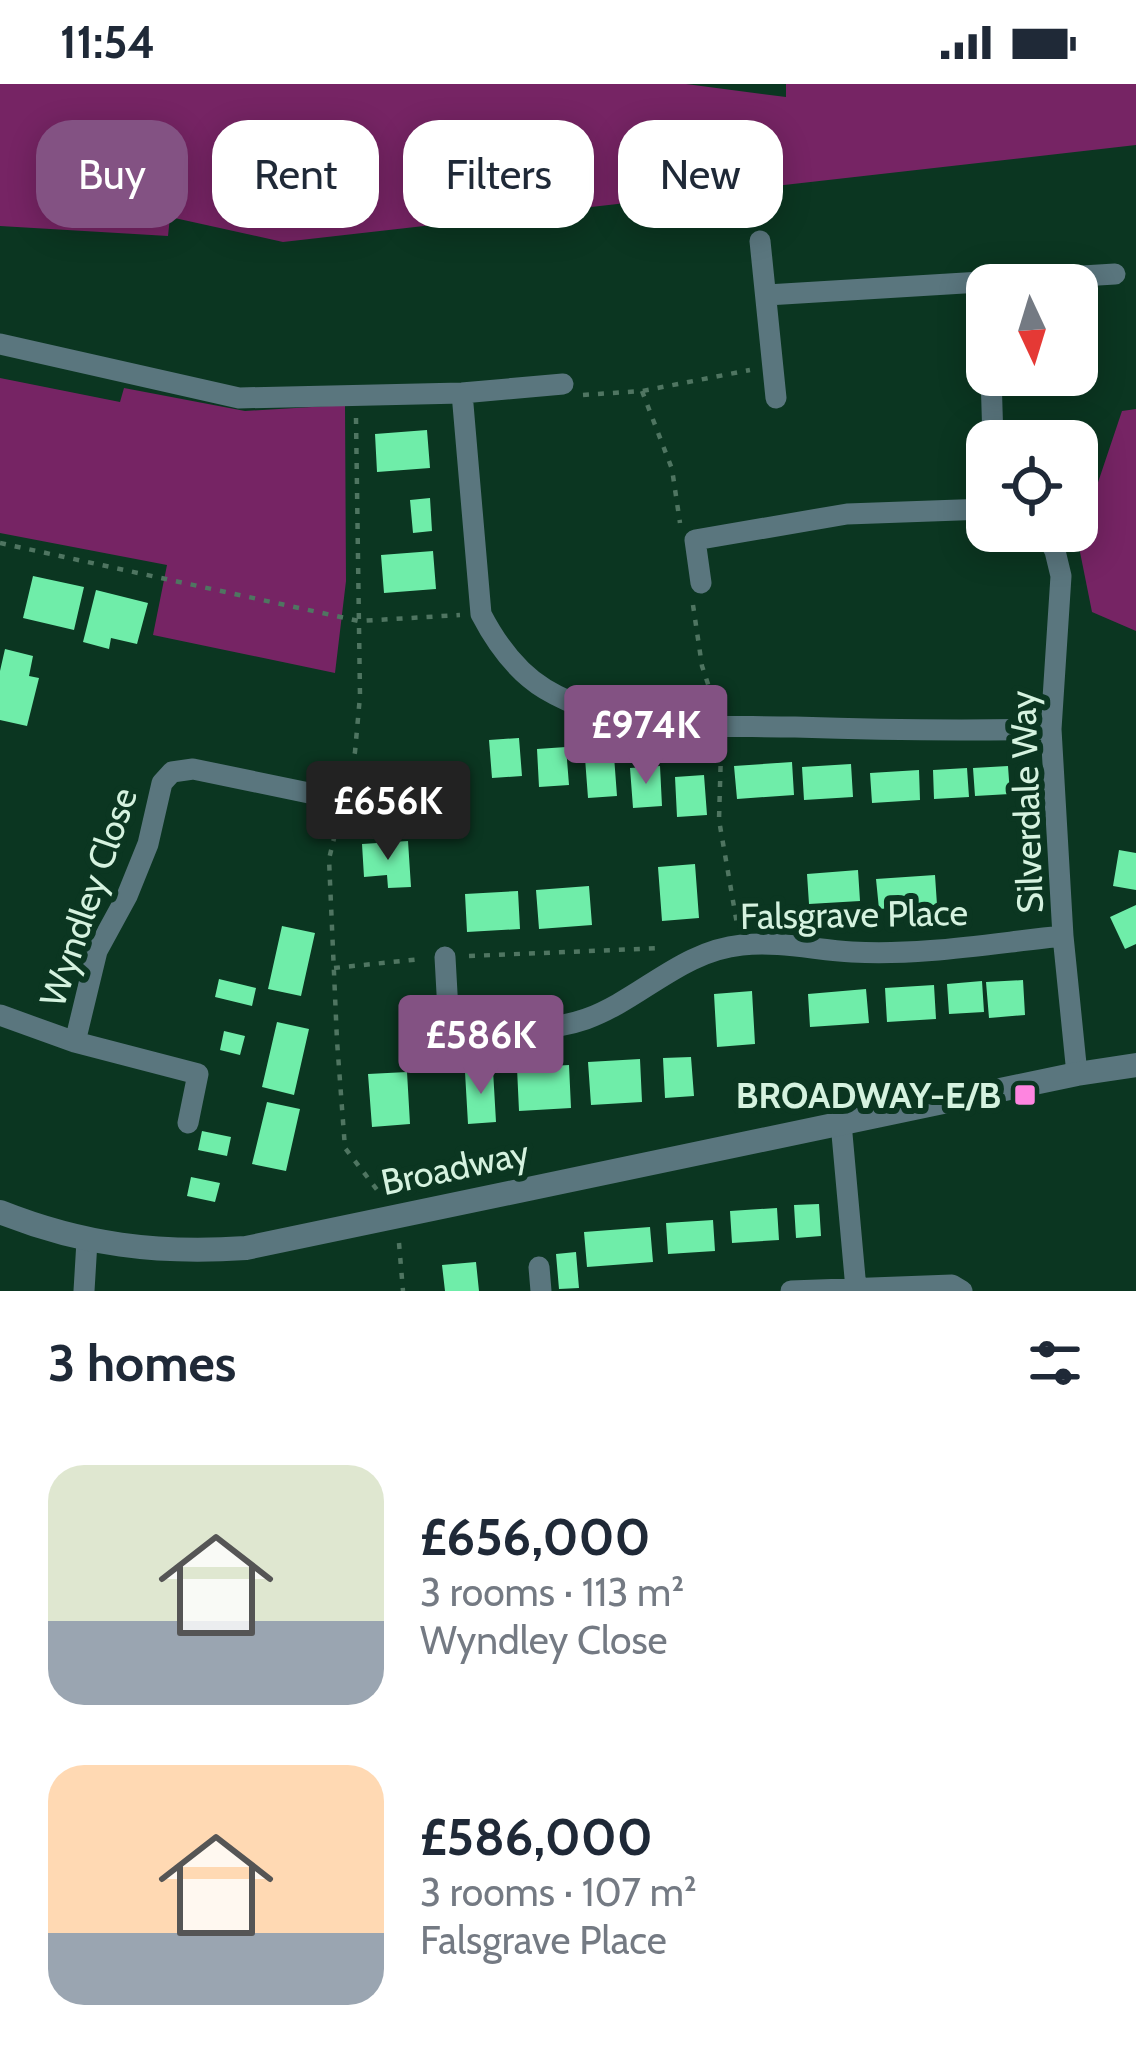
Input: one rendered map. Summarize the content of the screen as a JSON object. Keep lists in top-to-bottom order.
{
  "streets": {
    "street": [
      "Silverdale Way",
      "Wyndley Close",
      "Falsgrave Place",
      "Broadway"
    ]
  },
  "crossings": [
    ["Silverdale Way", "Falsgrave Place"],
    ["Silverdale Way", "Broadway"]
  ],
  "places": {
    "transit": ["BROADWAY-E/B"]
  },
  "north": "bottom",
  "page": {
    "status": "11:54",
    "chip": [
      "Buy",
      "Rent",
      "Filters",
      "New"
    ],
    "price": ["£974K", "£656K", "£586K"],
    "heading": "3 homes",
    "list": [
      {
        "name": "£656,000",
        "note": "3 rooms · 113 m² · Wyndley Close"
      },
      {
        "name": "£586,000",
        "note": "3 rooms · 107 m² · Falsgrave Place"
      }
    ]
  }
}
